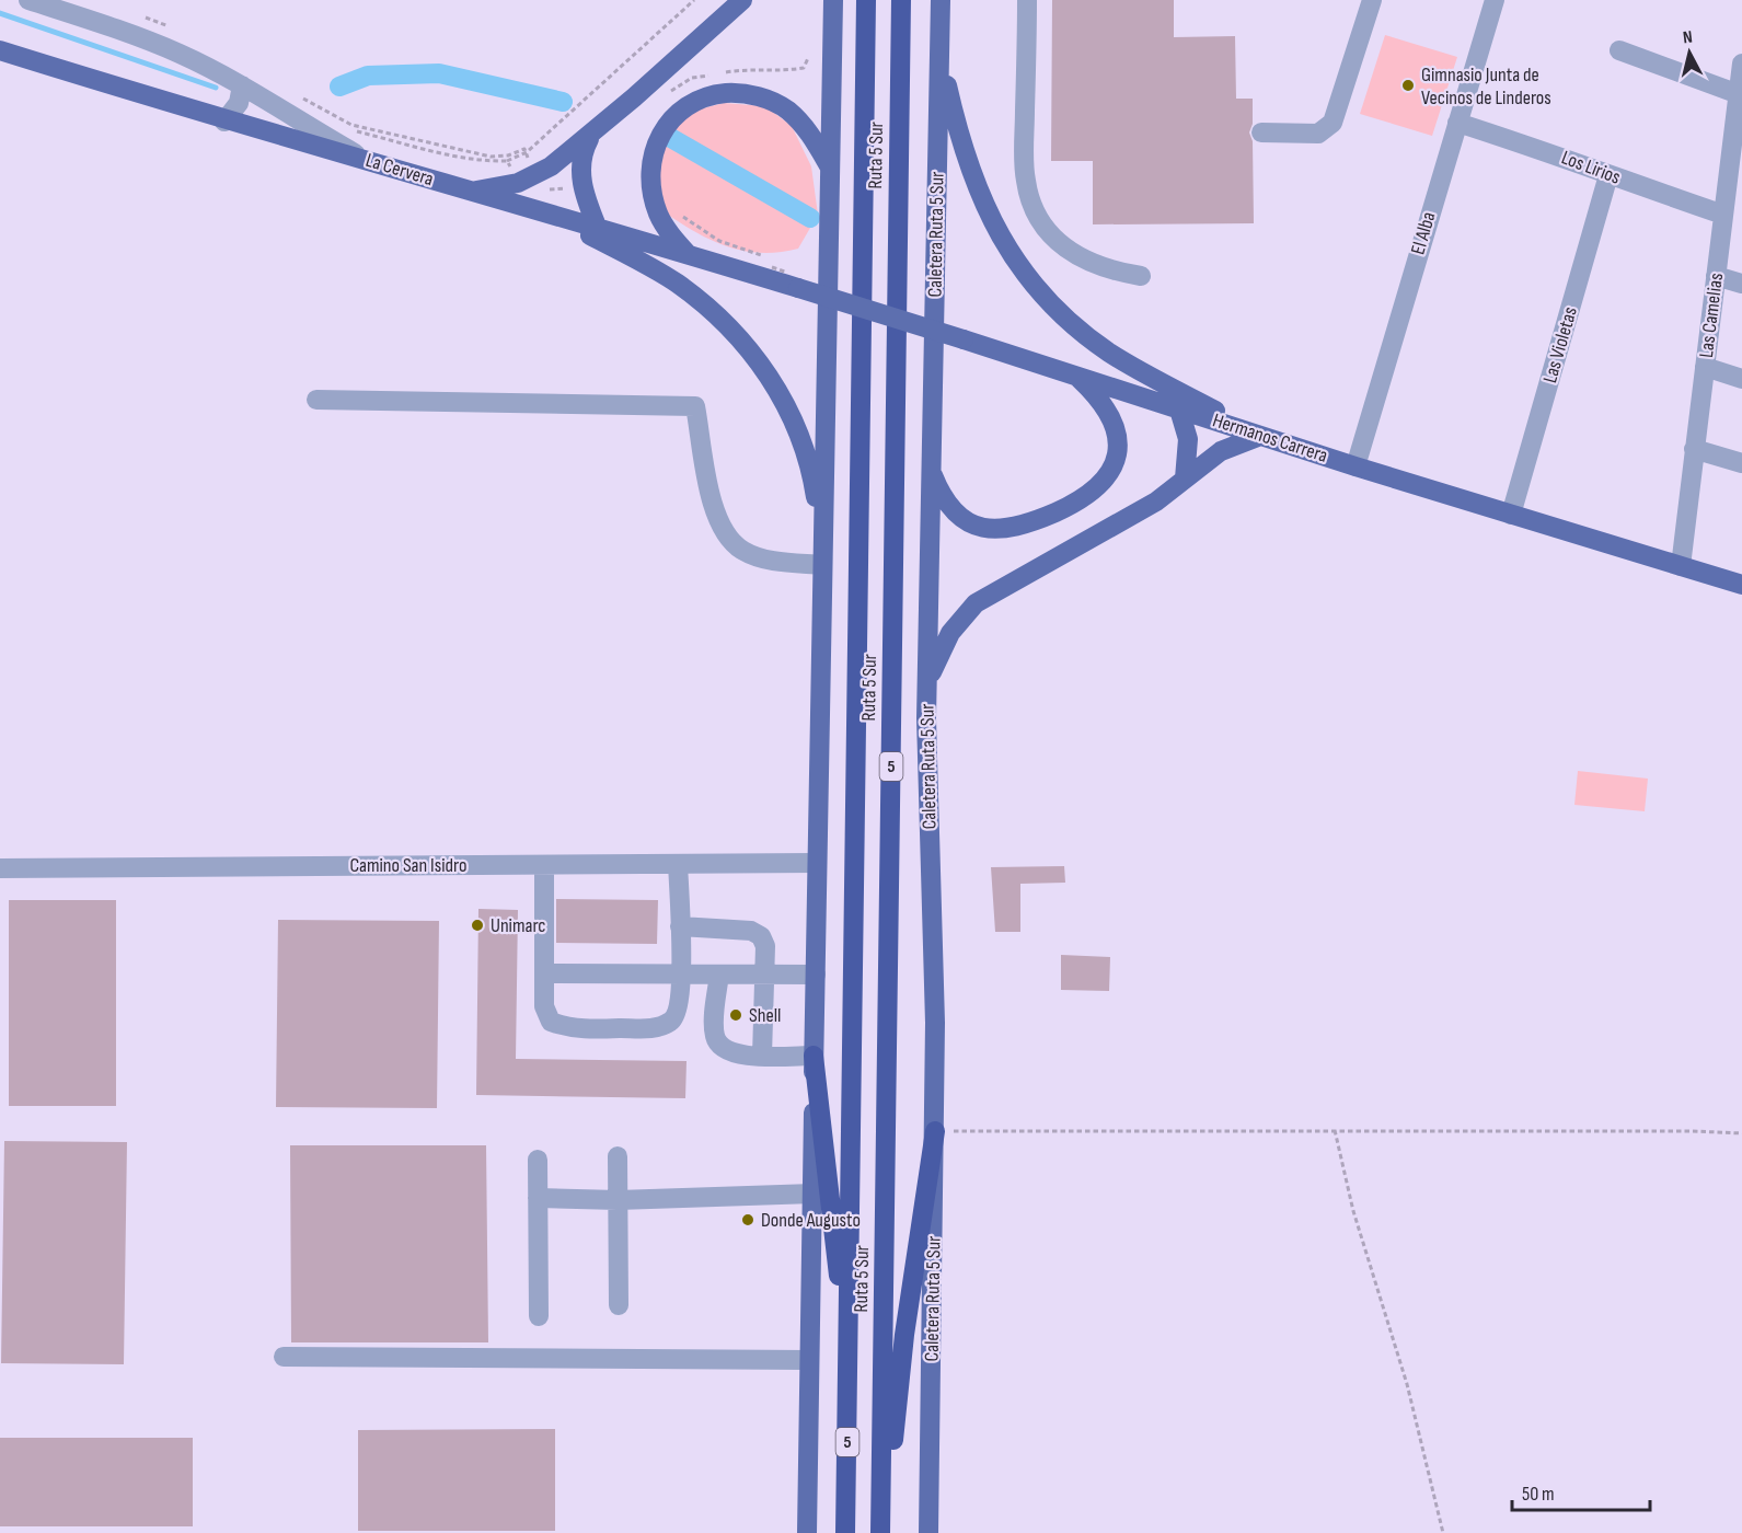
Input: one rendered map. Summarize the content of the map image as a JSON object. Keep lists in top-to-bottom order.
{
  "streets": {
    "highway": ["Ruta 5 Sur", "5"],
    "main road": ["La Cervera", "Caletera Ruta 5 Sur", "Hermanos Carrera"],
    "street": [
      "Los Lirios",
      "El Alba",
      "Las Camelias",
      "Las Violetas",
      "Camino San Isidro"
    ]
  },
  "crossings": [
    ["Los Lirios", "El Alba"],
    ["Los Lirios", "Las Camelias"],
    ["Los Lirios", "Las Violetas"],
    ["La Cervera", "Hermanos Carrera"],
    ["El Alba", "Hermanos Carrera"],
    ["Las Camelias", "Hermanos Carrera"],
    ["Las Violetas", "Hermanos Carrera"]
  ],
  "places": [
    "Gimnasio Junta de Vecinos de Linderos",
    "Unimarc",
    "Shell",
    "Donde Augusto"
  ],
  "scale_bar": "50 m",
  "north": "top"
}
